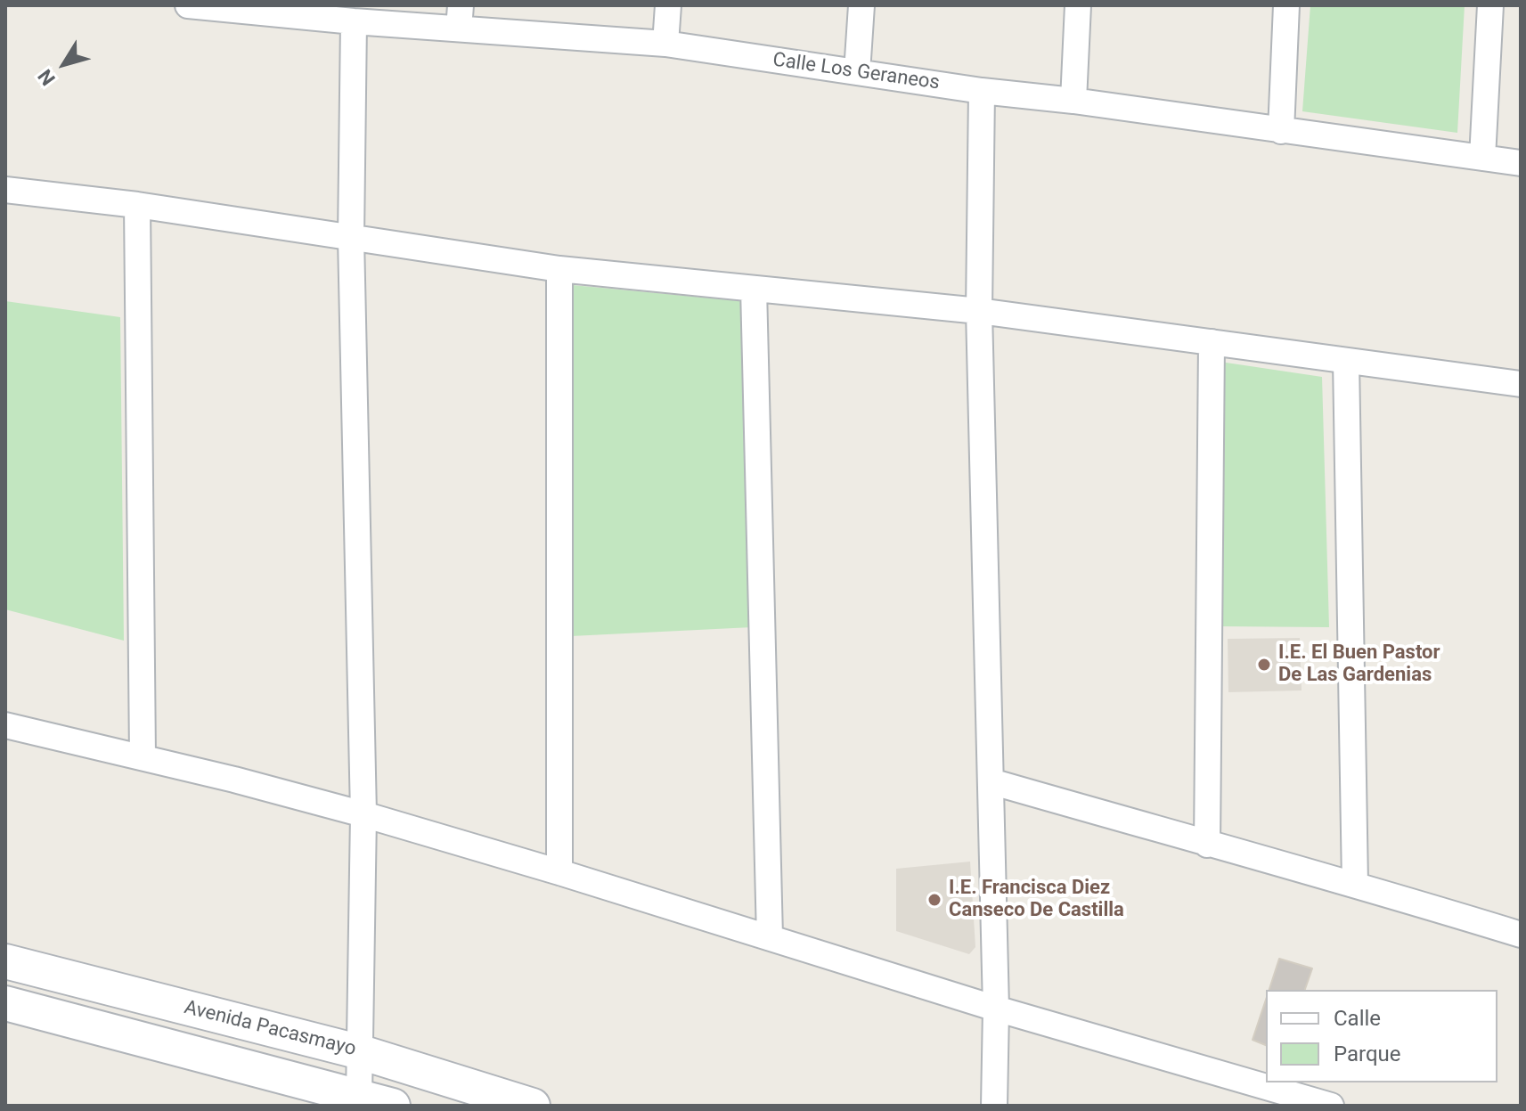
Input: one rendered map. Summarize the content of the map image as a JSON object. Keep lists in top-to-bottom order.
{
  "streets": {
    "main road": ["Avenida Pacasmayo"],
    "street": ["Calle Los Geraneos"]
  },
  "places": ["I.E. El Buen Pastor De Las Gardenias", "I.E. Francisca Diez Canseco De Castilla"],
  "legend": ["Calle", "Parque"],
  "north": "bottom left"
}
